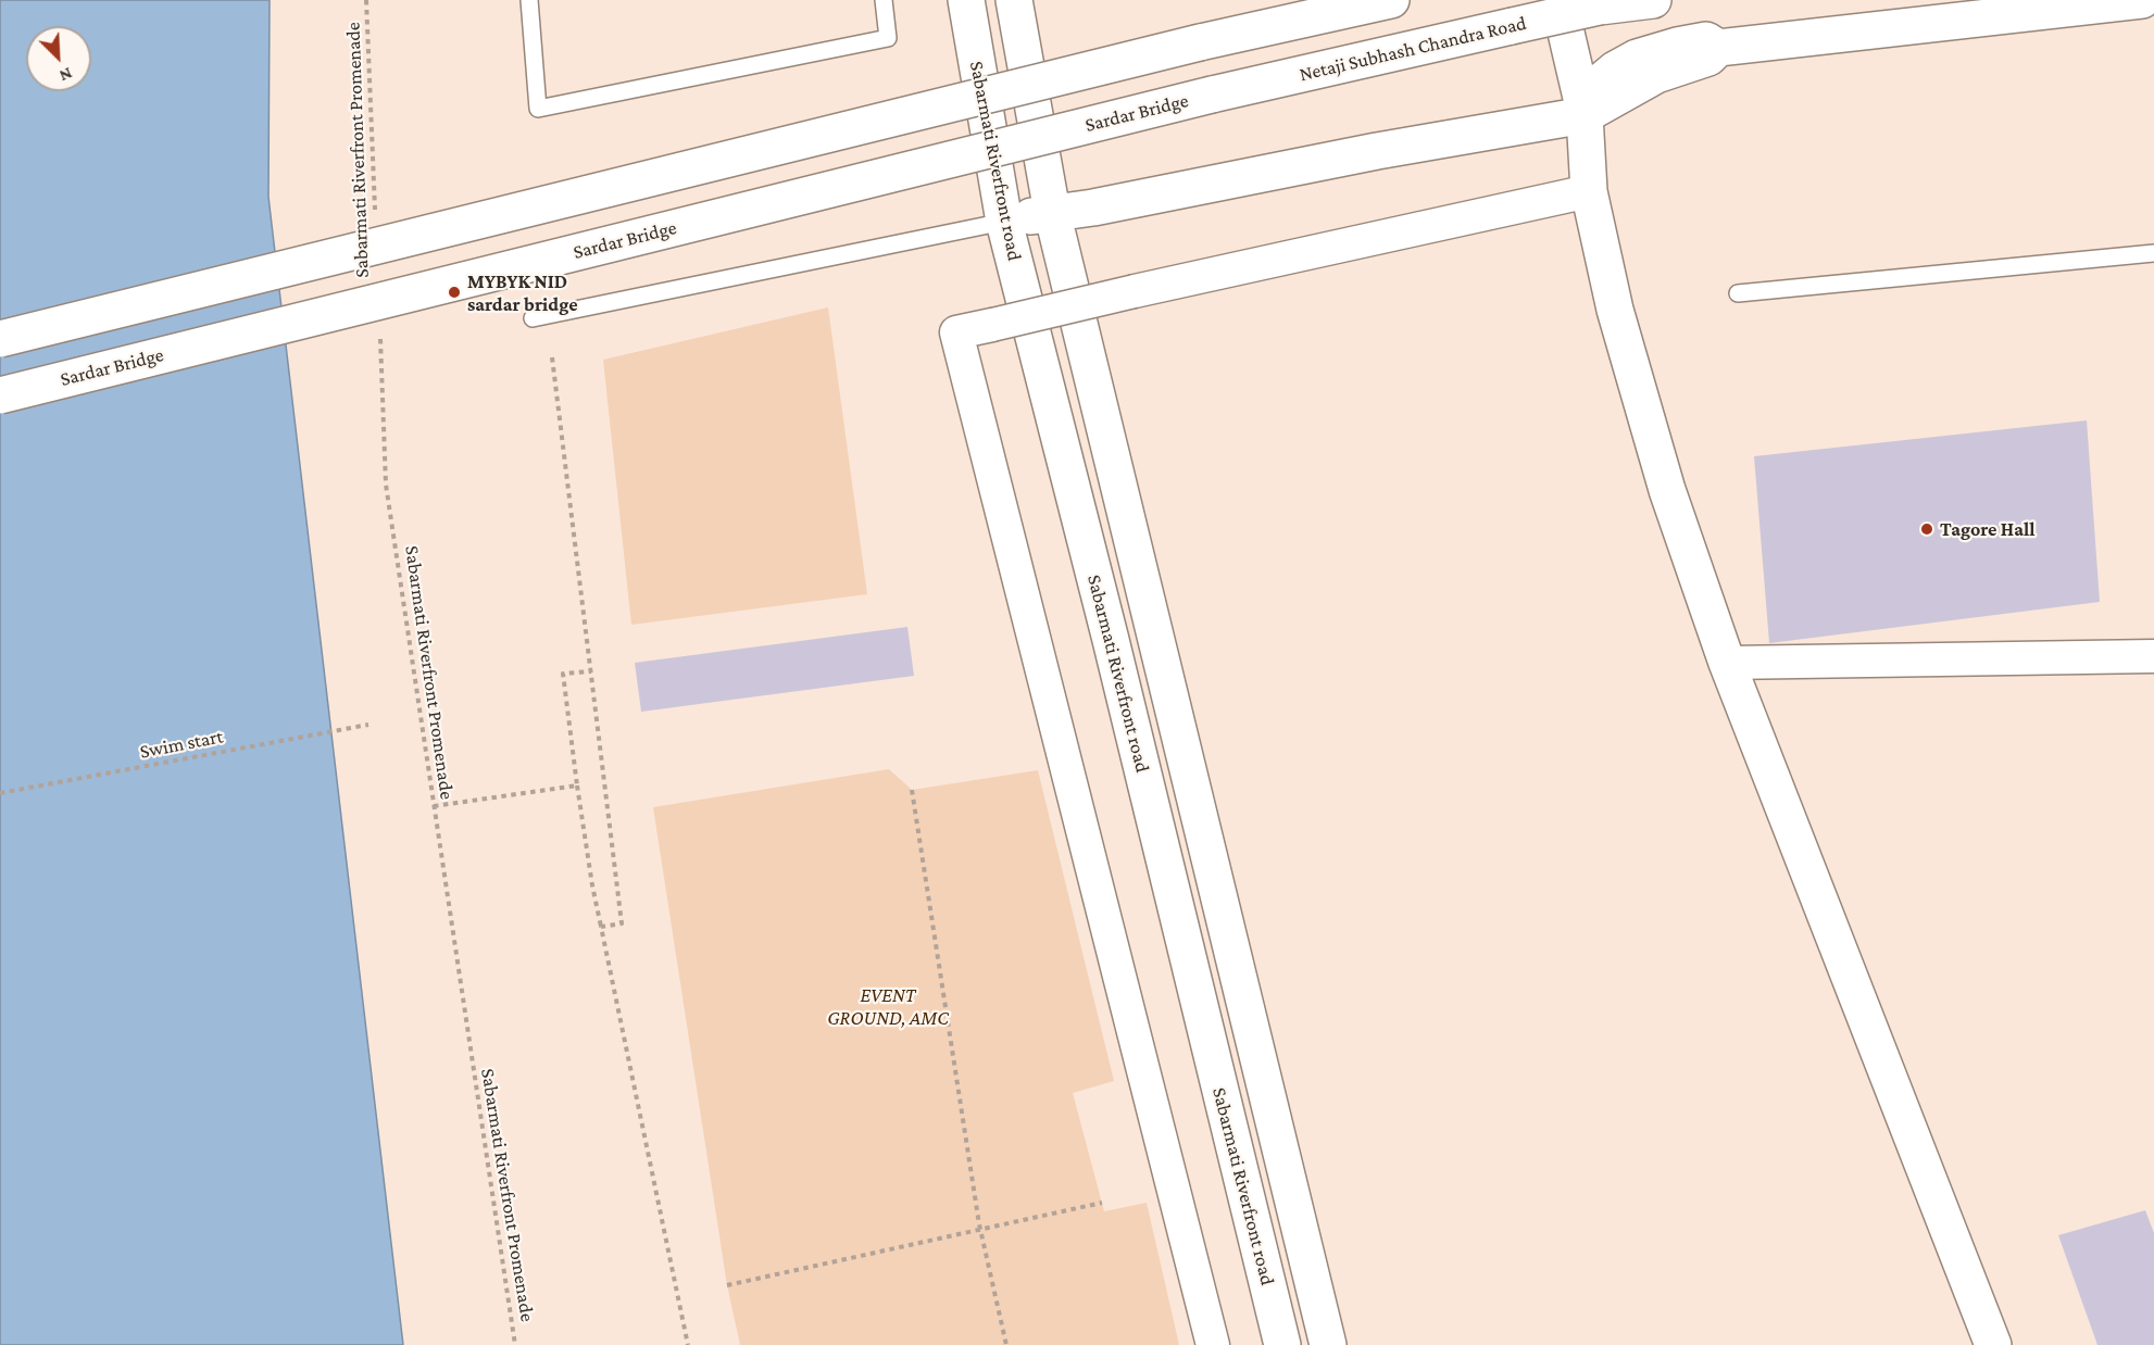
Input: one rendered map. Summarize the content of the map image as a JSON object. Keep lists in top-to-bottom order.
{
  "streets": {
    "street": ["Netaji Subhash Chandra Road", "Sardar Bridge", "Sabarmati Riverfront road"],
    "path": ["Sabarmati Riverfront Promenade", "Swim start"]
  },
  "crossings": [
    ["Netaji Subhash Chandra Road", "Sardar Bridge"]
  ],
  "parks": ["EVENT GROUND, AMC"],
  "places": ["MYBYK NID sardar bridge", "Tagore Hall"],
  "north": "bottom right"
}
